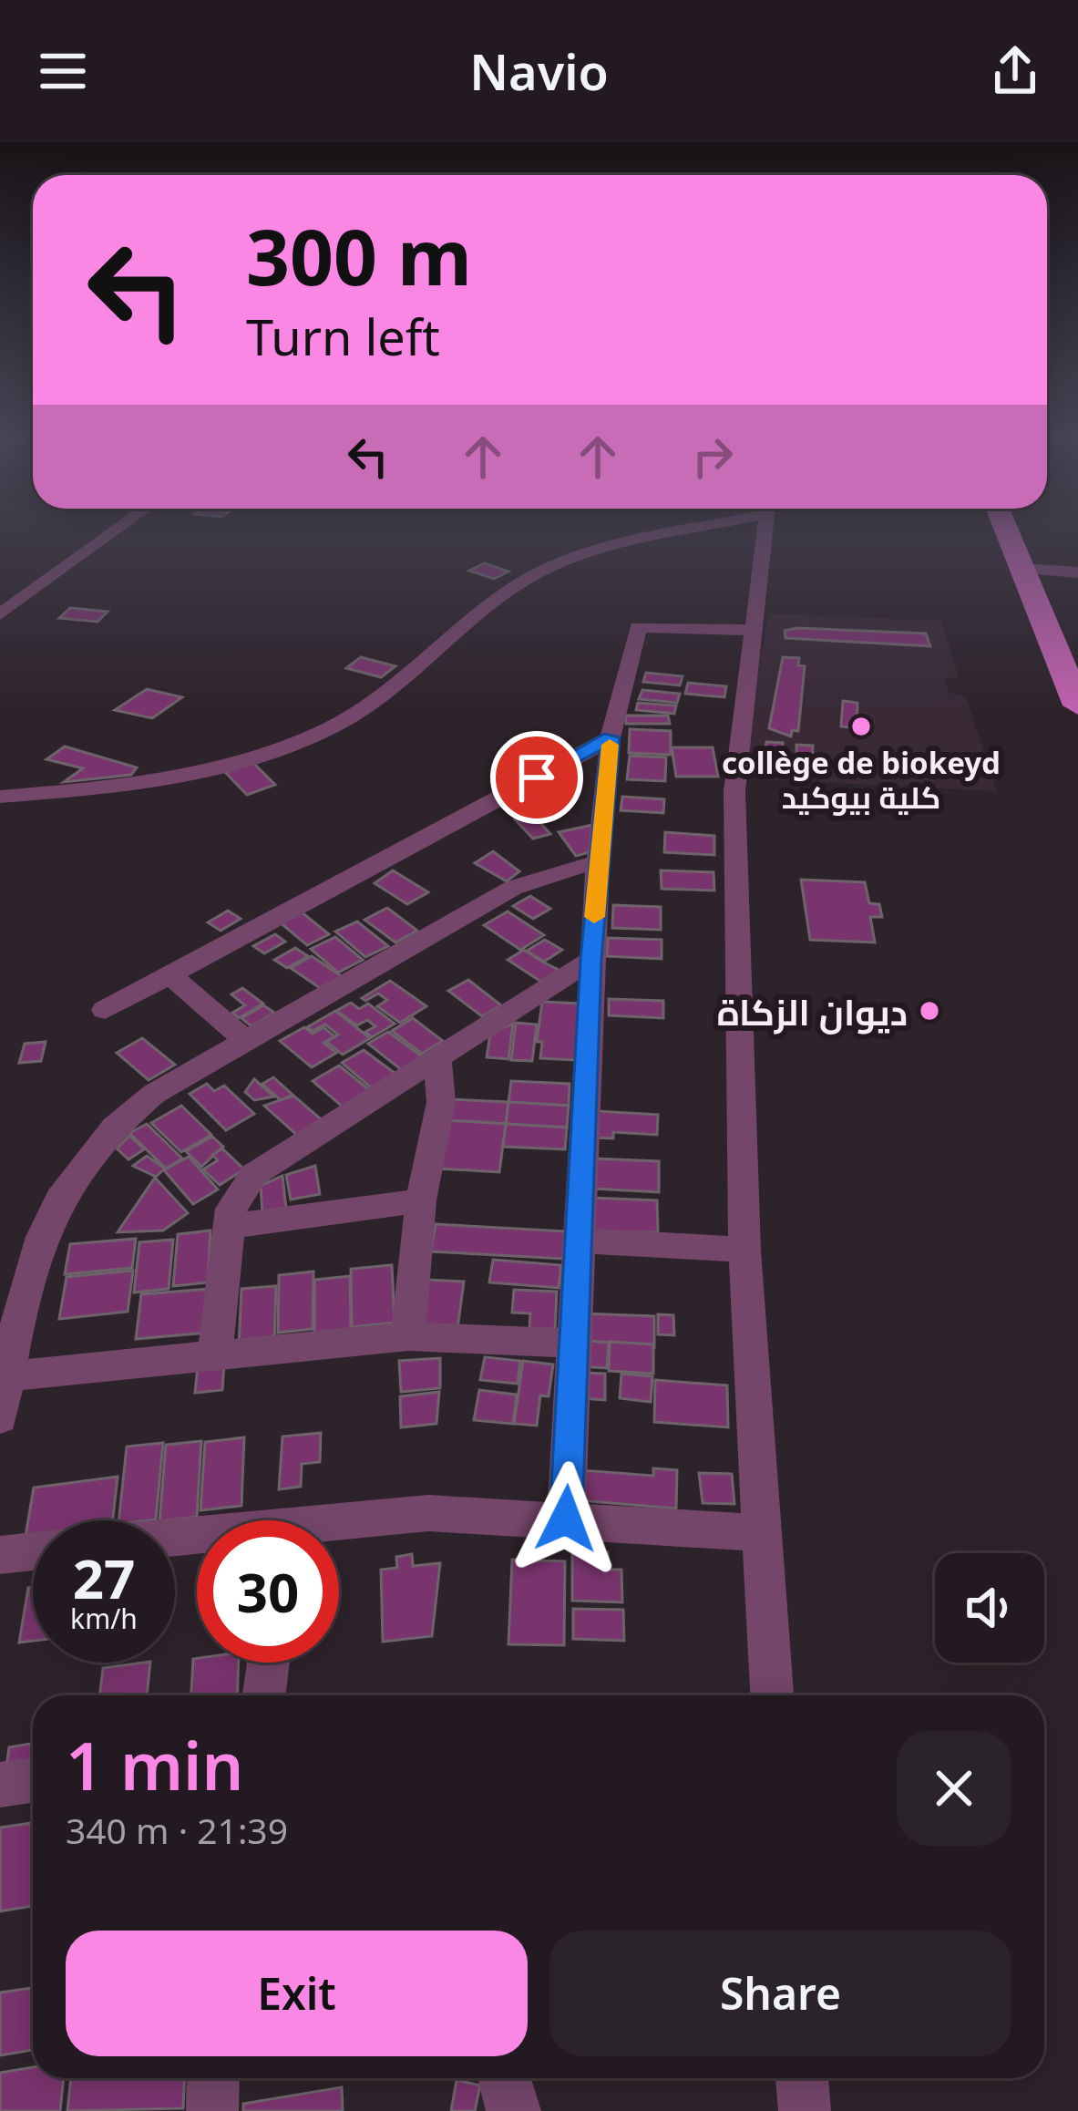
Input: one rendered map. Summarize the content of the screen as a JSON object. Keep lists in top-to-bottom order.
{
  "places": ["collège de biokeyd كلية بيوكيد", "ديوان الزكاة"],
  "page": {
    "header": "Navio",
    "turn": ["300 m", "Turn left"],
    "speed": "27 km/h",
    "limit": "30",
    "heading": ["1 min", "340 m · 21:39"],
    "buttons": ["Exit", "Share"]
  }
}
